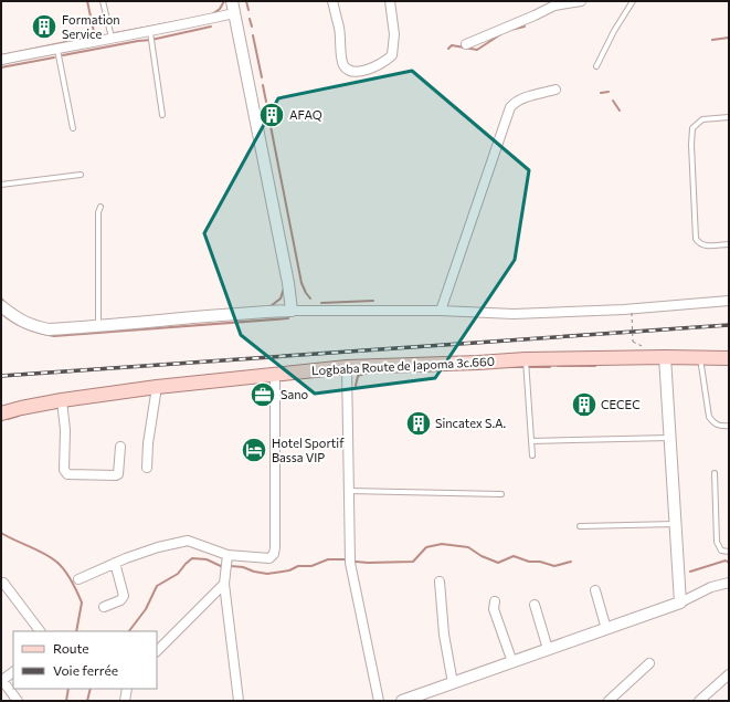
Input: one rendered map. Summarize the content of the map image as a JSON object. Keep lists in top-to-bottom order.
{
  "streets": {
    "main road": ["Logbaba Route de Japoma 3c.660"]
  },
  "places": {
    "building": [
      "Formation Service",
      "AFAQ",
      "CECEC",
      "Sincatex S.A."
    ],
    "office": ["Sano"],
    "hotel": ["Hotel Sportif Bassa VIP"]
  },
  "legend": ["Route", "Voie ferrée"]
}
